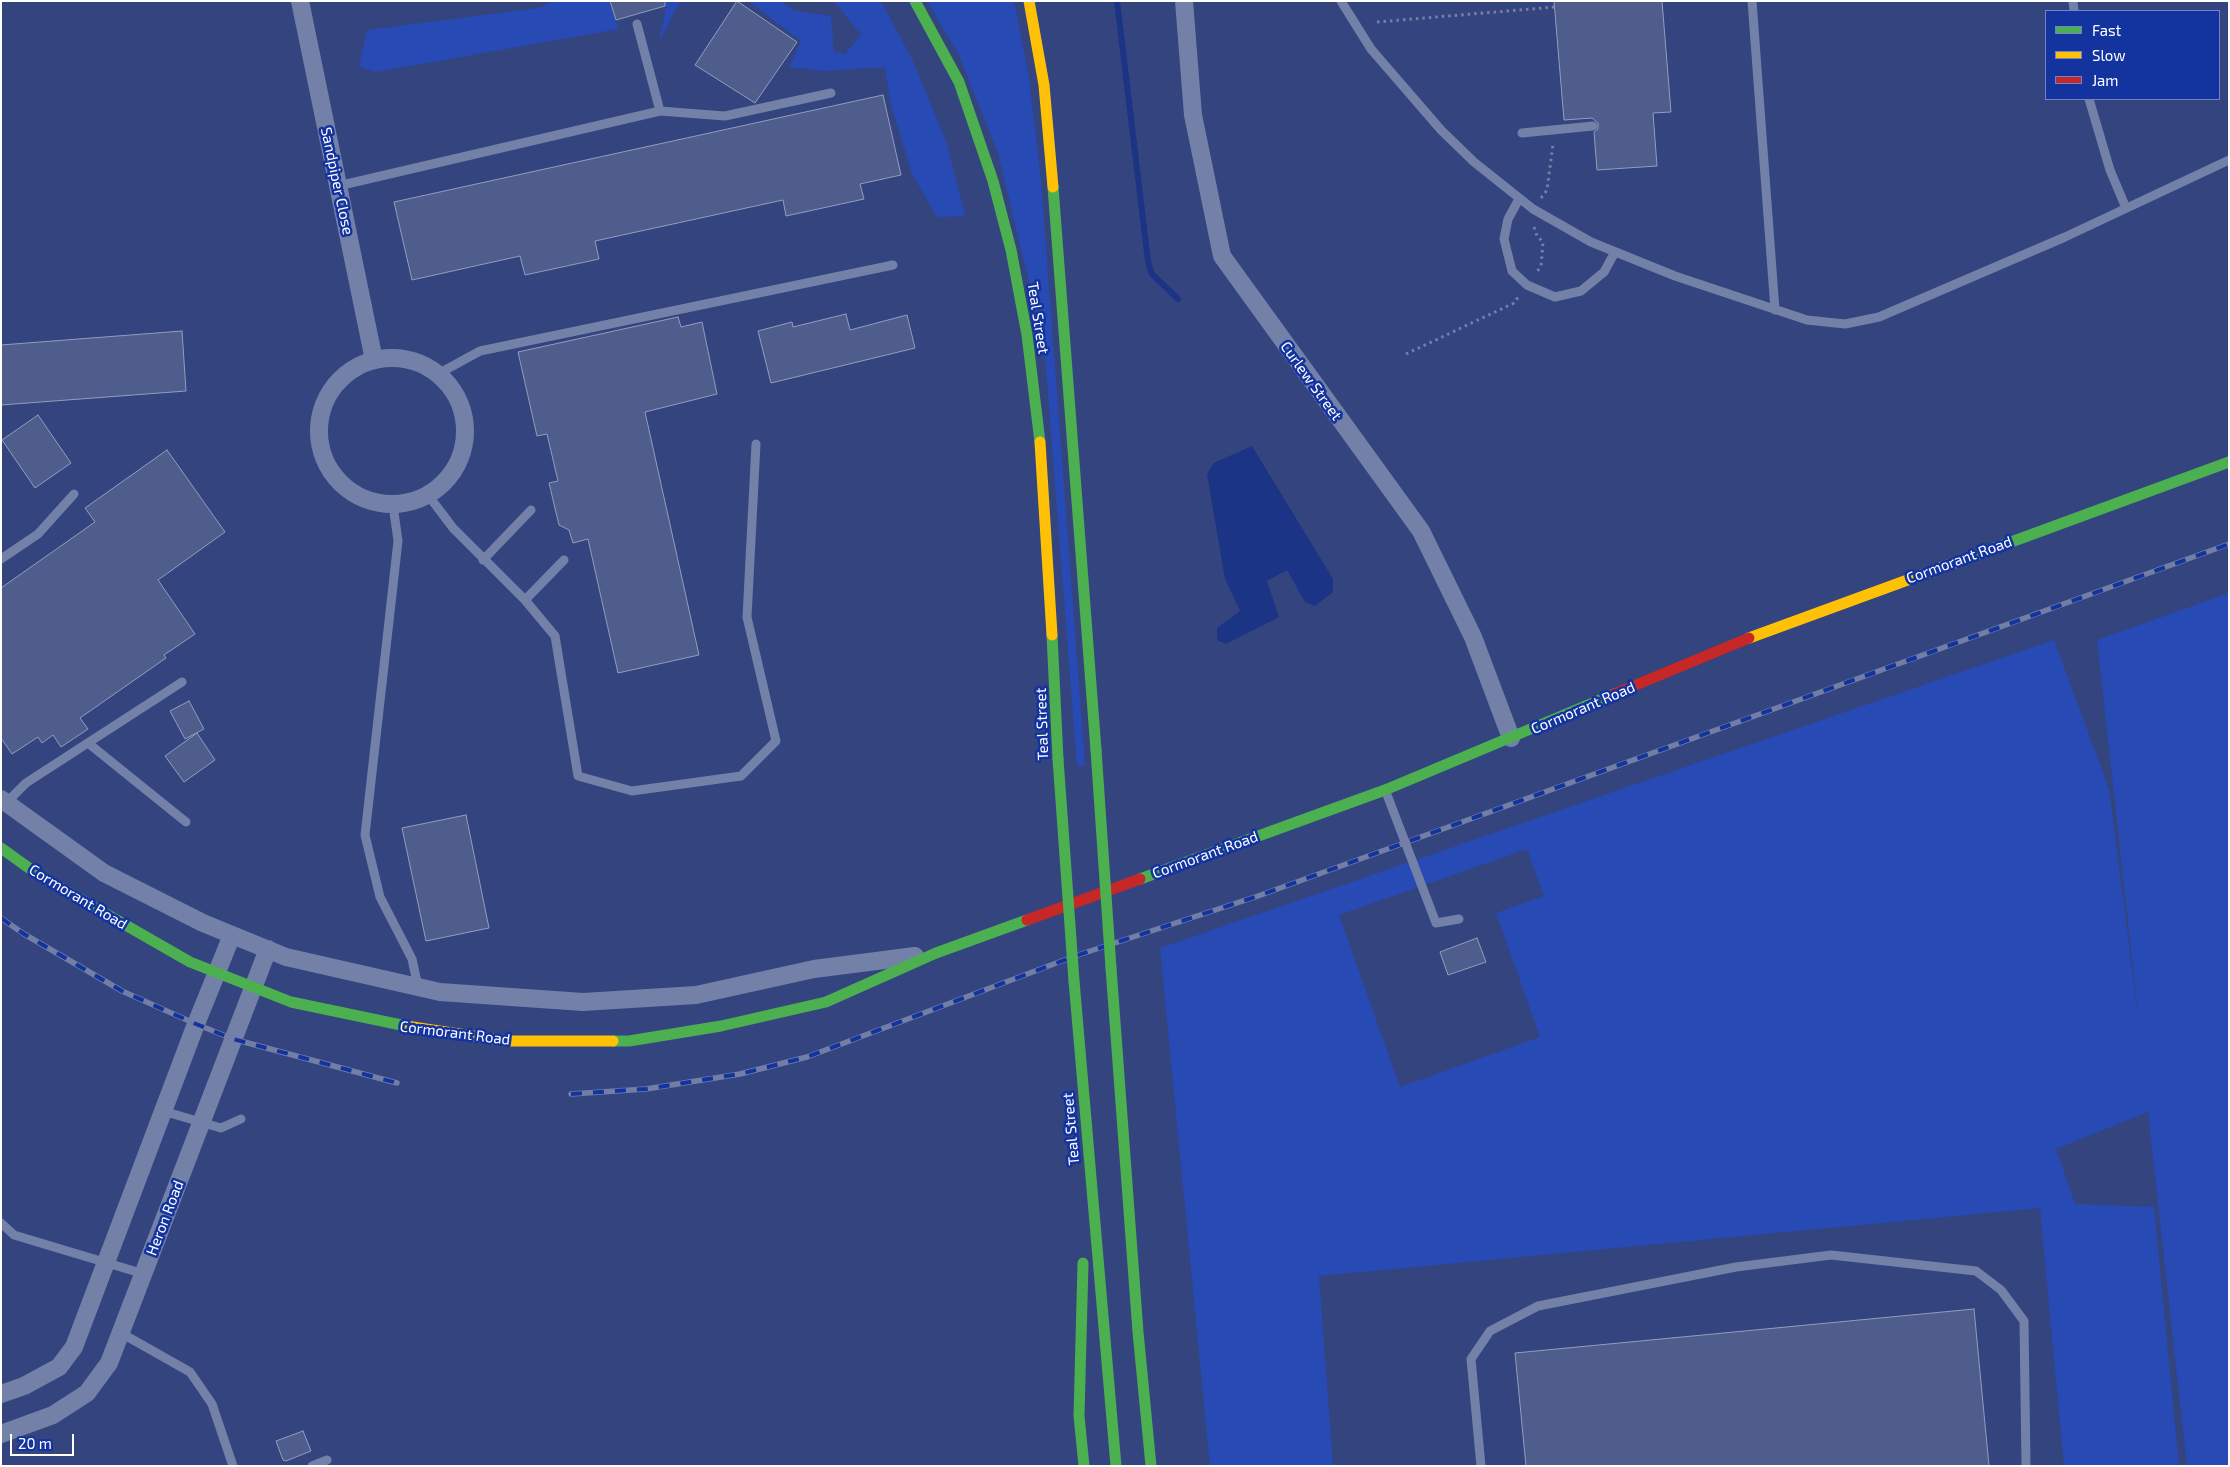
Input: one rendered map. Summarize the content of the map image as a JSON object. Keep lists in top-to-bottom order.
{
  "streets": {
    "main road": ["Teal Street", "Cormorant Road"],
    "street": ["Sandpiper Close", "Curlew Street", "Heron Road"]
  },
  "crossings": [
    ["Curlew Street", "Cormorant Road"],
    ["Cormorant Road", "Heron Road"]
  ],
  "legend": ["Fast", "Slow", "Jam"],
  "scale_bar": "20 m"
}
